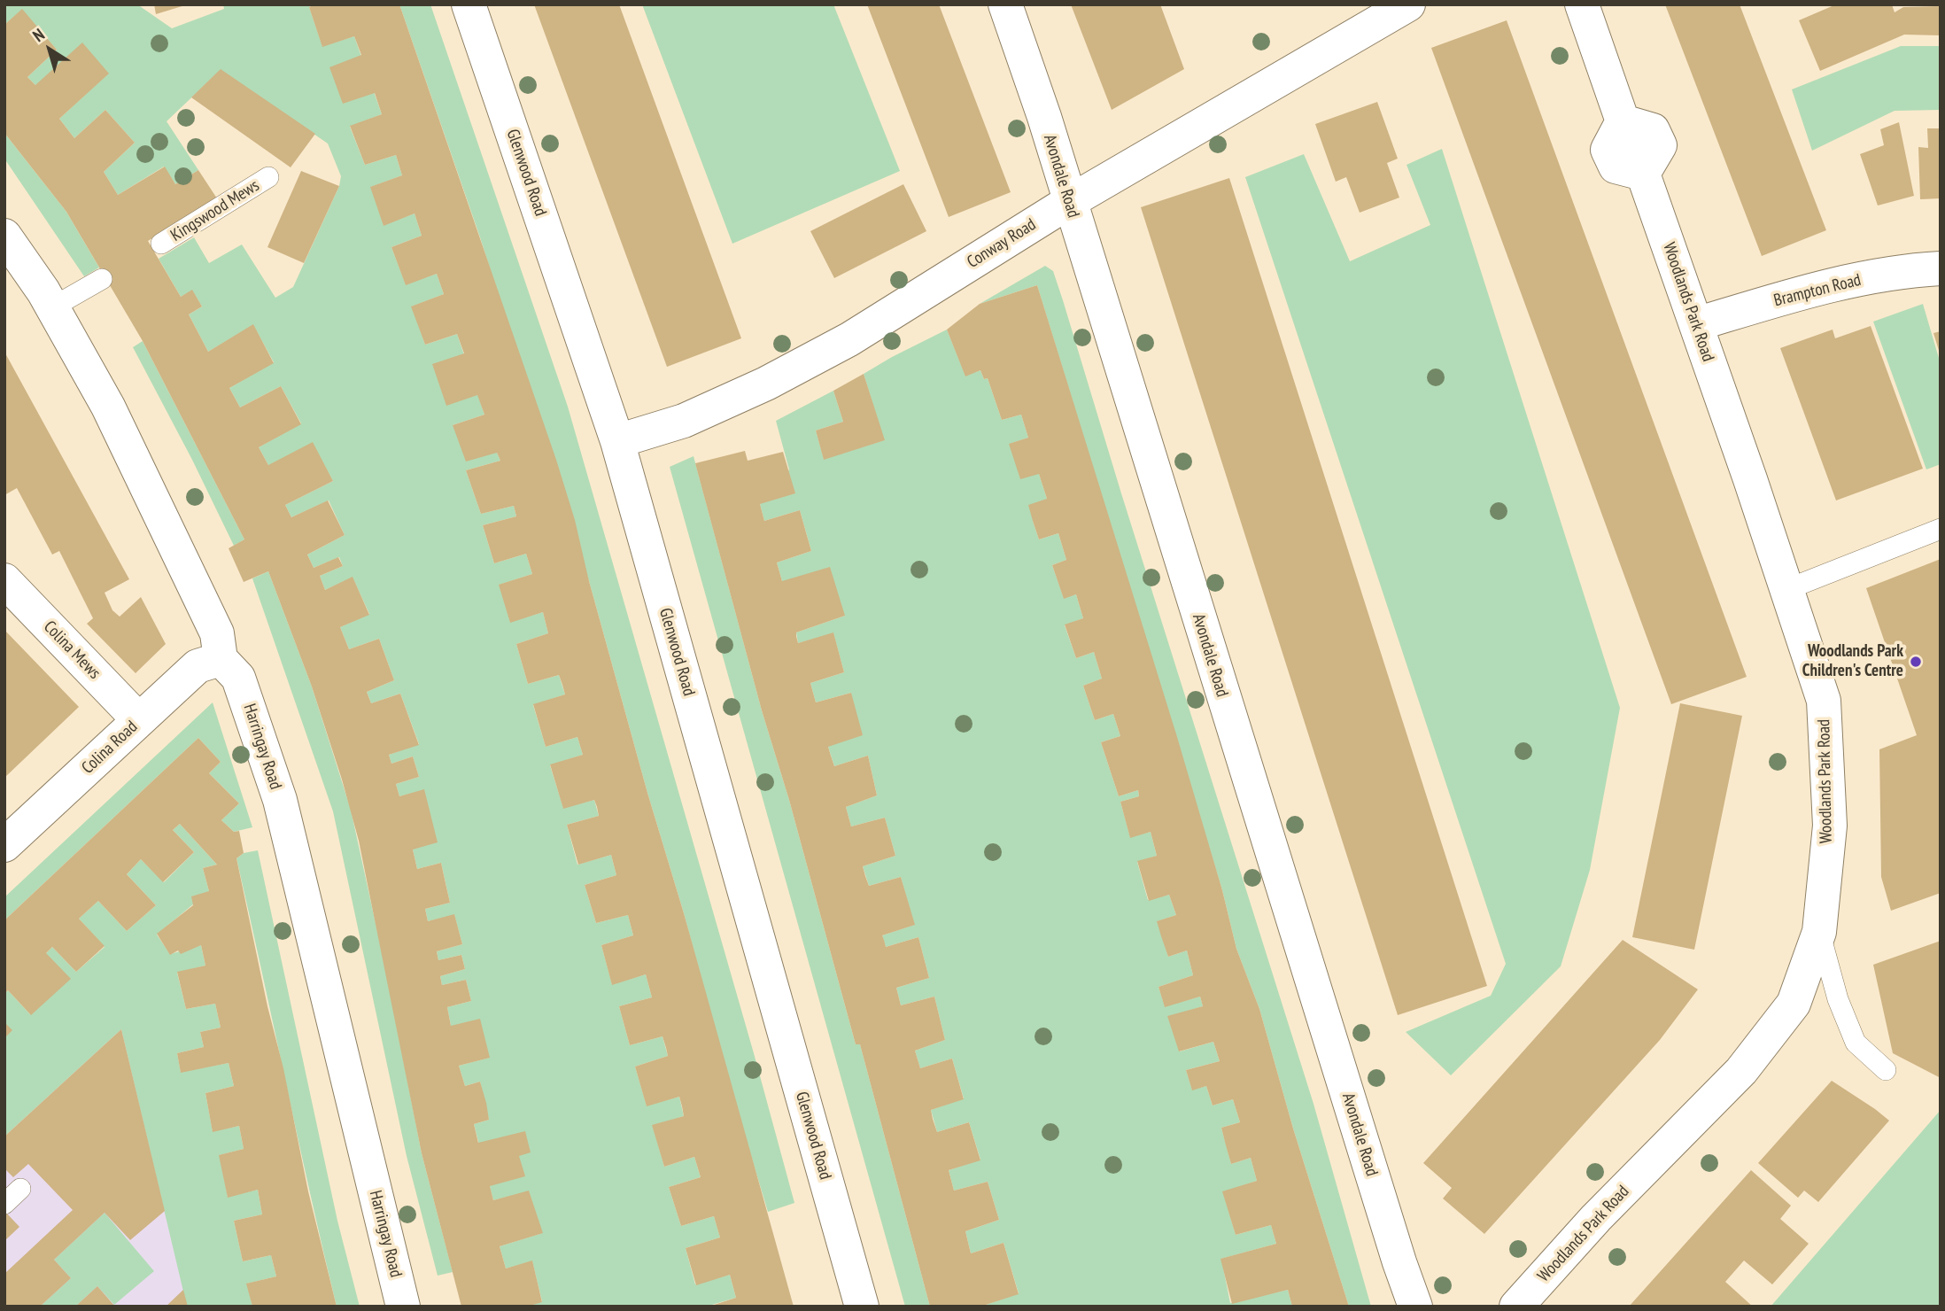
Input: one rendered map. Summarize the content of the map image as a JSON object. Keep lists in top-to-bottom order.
{
  "streets": {
    "street": [
      "Glenwood Road",
      "Avondale Road",
      "Conway Road",
      "Brampton Road",
      "Woodlands Park Road",
      "Colina Mews",
      "Harringay Road",
      "Colina Road"
    ],
    "lane": ["Kingswood Mews"]
  },
  "crossings": [
    ["Glenwood Road", "Conway Road"],
    ["Avondale Road", "Conway Road"],
    ["Brampton Road", "Woodlands Park Road"],
    ["Colina Mews", "Colina Road"],
    ["Harringay Road", "Colina Road"]
  ],
  "places": ["Woodlands Park Children's Centre"],
  "north": "top left"
}
